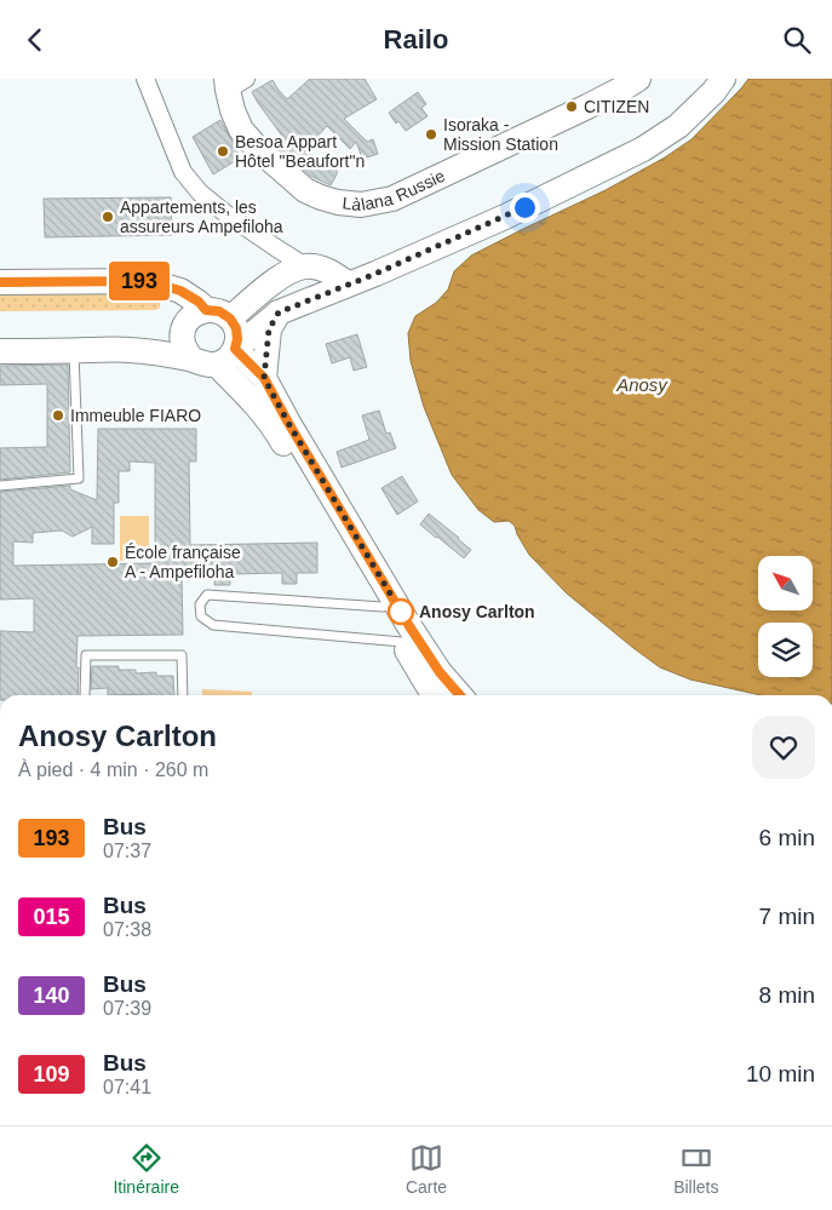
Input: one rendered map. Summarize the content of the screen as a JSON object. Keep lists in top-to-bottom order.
{
  "streets": {
    "main road": ["Làlana Russie"]
  },
  "water": ["Anosy"],
  "places": [
    "CITIZEN",
    "Isoraka - Mission Station",
    "Besoa Appart Hôtel \"Beaufort\"n",
    "Appartements, les assureurs Ampefiloha",
    "Immeuble FIARO",
    "École française A - Ampefiloha",
    "Anosy Carlton"
  ],
  "lines": ["bus line 193"],
  "north": "top left",
  "page": {
    "header": "Railo",
    "on_map": "193",
    "heading": ["Anosy Carlton", "À pied · 4 min · 260 m"],
    "list": [
      {
        "mark": "193",
        "name": "Bus",
        "note": "07:37",
        "value": "6 min"
      },
      {
        "mark": "015",
        "name": "Bus",
        "note": "07:38",
        "value": "7 min"
      },
      {
        "mark": "140",
        "name": "Bus",
        "note": "07:39",
        "value": "8 min"
      },
      {
        "mark": "109",
        "name": "Bus",
        "note": "07:41",
        "value": "10 min"
      }
    ],
    "tabs": ["Itinéraire", "Carte", "Billets"]
  }
}
